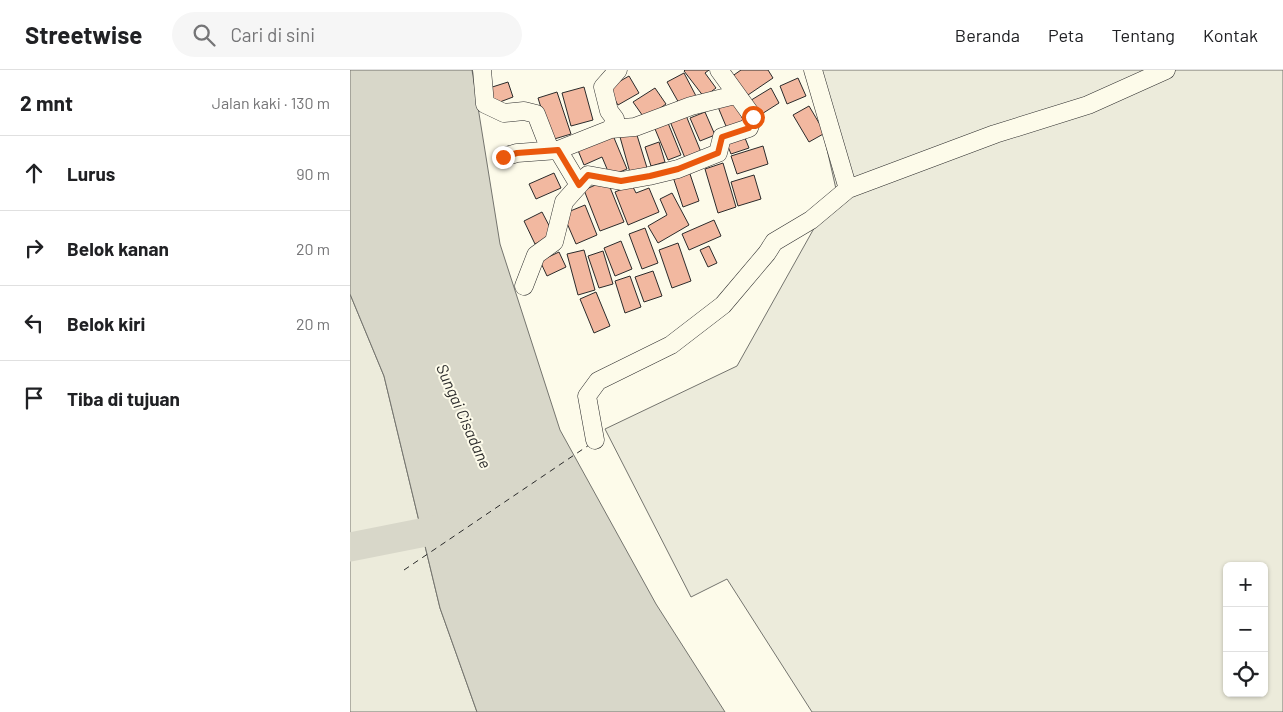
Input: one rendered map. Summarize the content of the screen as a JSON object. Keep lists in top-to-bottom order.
{
  "water": ["Sungai Cisadane"],
  "page": {
    "header": "Streetwise",
    "search": "Cari di sini",
    "nav": [
      "Beranda",
      "Peta",
      "Tentang",
      "Kontak"
    ],
    "heading": ["2 mnt", "Jalan kaki · 130 m"],
    "list": [
      ["Lurus", "90 m"],
      ["Belok kanan", "20 m"],
      ["Belok kiri", "20 m"],
      "Tiba di tujuan"
    ],
    "map_buttons": ["+", "−"]
  }
}
